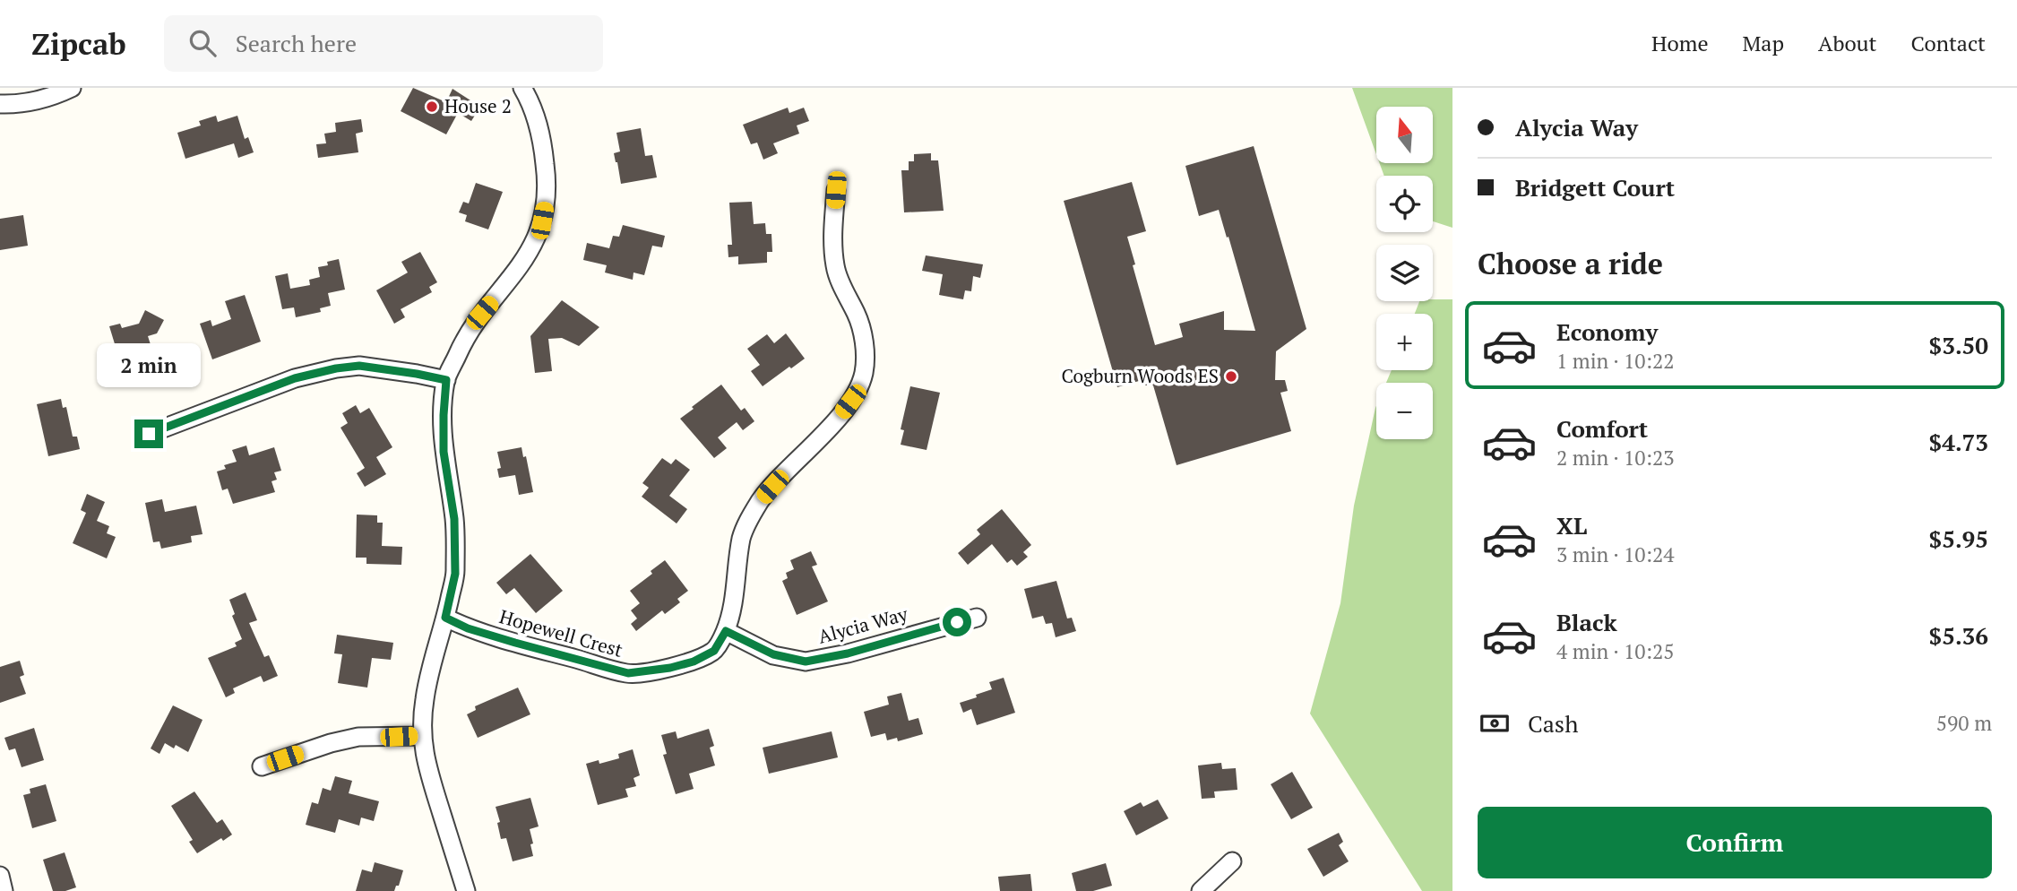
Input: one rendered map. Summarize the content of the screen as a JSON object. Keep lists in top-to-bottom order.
{
  "streets": {
    "street": ["Alycia Way", "Hopewell Crest"]
  },
  "crossings": [
    ["Alycia Way", "Hopewell Crest"]
  ],
  "places": ["House 2", "Cogburn Woods ES"],
  "north": "top",
  "page": {
    "header": "Zipcab",
    "search": "Search here",
    "nav": [
      "Home",
      "Map",
      "About",
      "Contact"
    ],
    "banner": ["Alycia Way", "Bridgett Court"],
    "map_buttons": ["+", "−"],
    "heading": "Choose a ride",
    "list": [
      {
        "name": "Economy",
        "note": "1 min · 10:22",
        "value": "$3.50"
      },
      {
        "name": "Comfort",
        "note": "2 min · 10:23",
        "value": "$4.73"
      },
      {
        "name": "XL",
        "note": "3 min · 10:24",
        "value": "$5.95"
      },
      {
        "name": "Black",
        "note": "4 min · 10:25",
        "value": "$5.36"
      }
    ],
    "bubble": "2 min",
    "pay": ["Cash", "590 m"],
    "buttons": "Confirm"
  }
}
